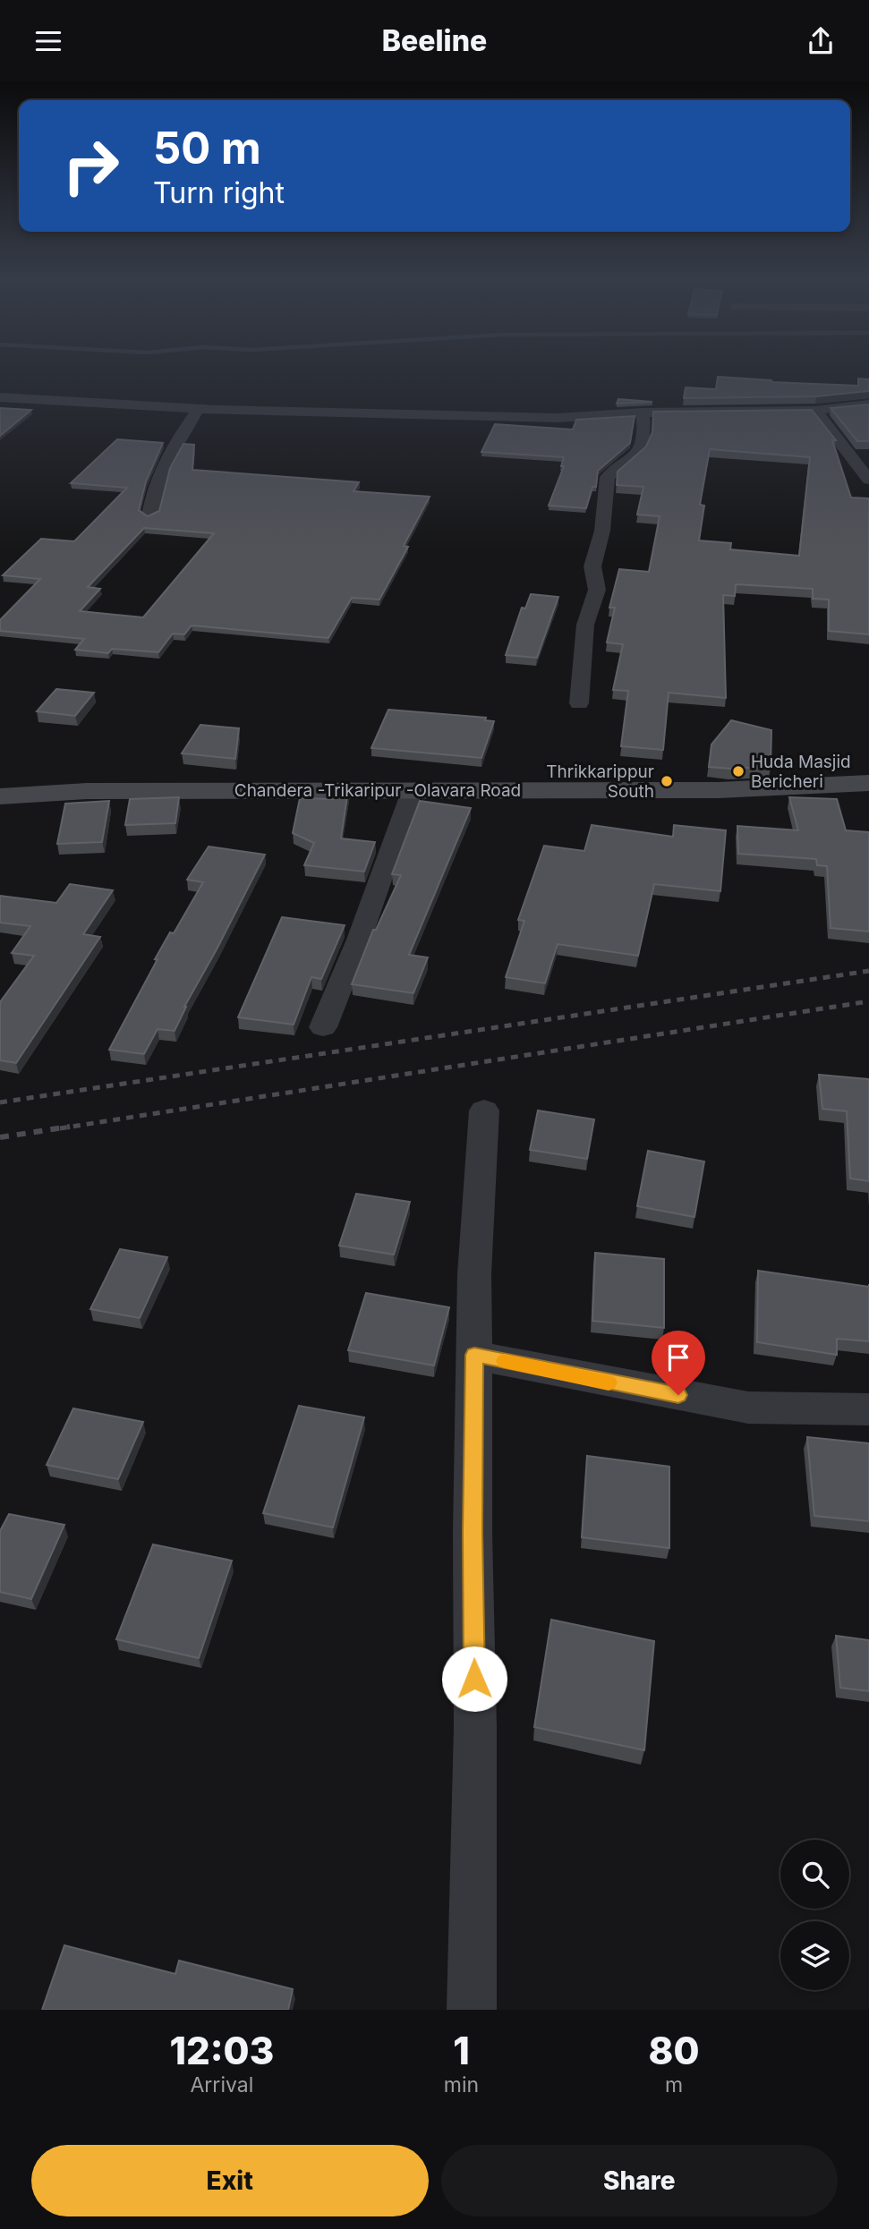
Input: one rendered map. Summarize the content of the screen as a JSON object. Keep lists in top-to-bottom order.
{
  "streets": {
    "main road": ["Chandera -Trikaripur -Olavara Road"]
  },
  "places": ["Huda Masjid Bericheri", "Thrikkarippur South"],
  "page": {
    "header": "Beeline",
    "turn": ["50 m", "Turn right"],
    "eta": [
      "12:03",
      "Arrival",
      "1",
      "min",
      "80",
      "m"
    ],
    "buttons": ["Exit", "Share"]
  }
}
